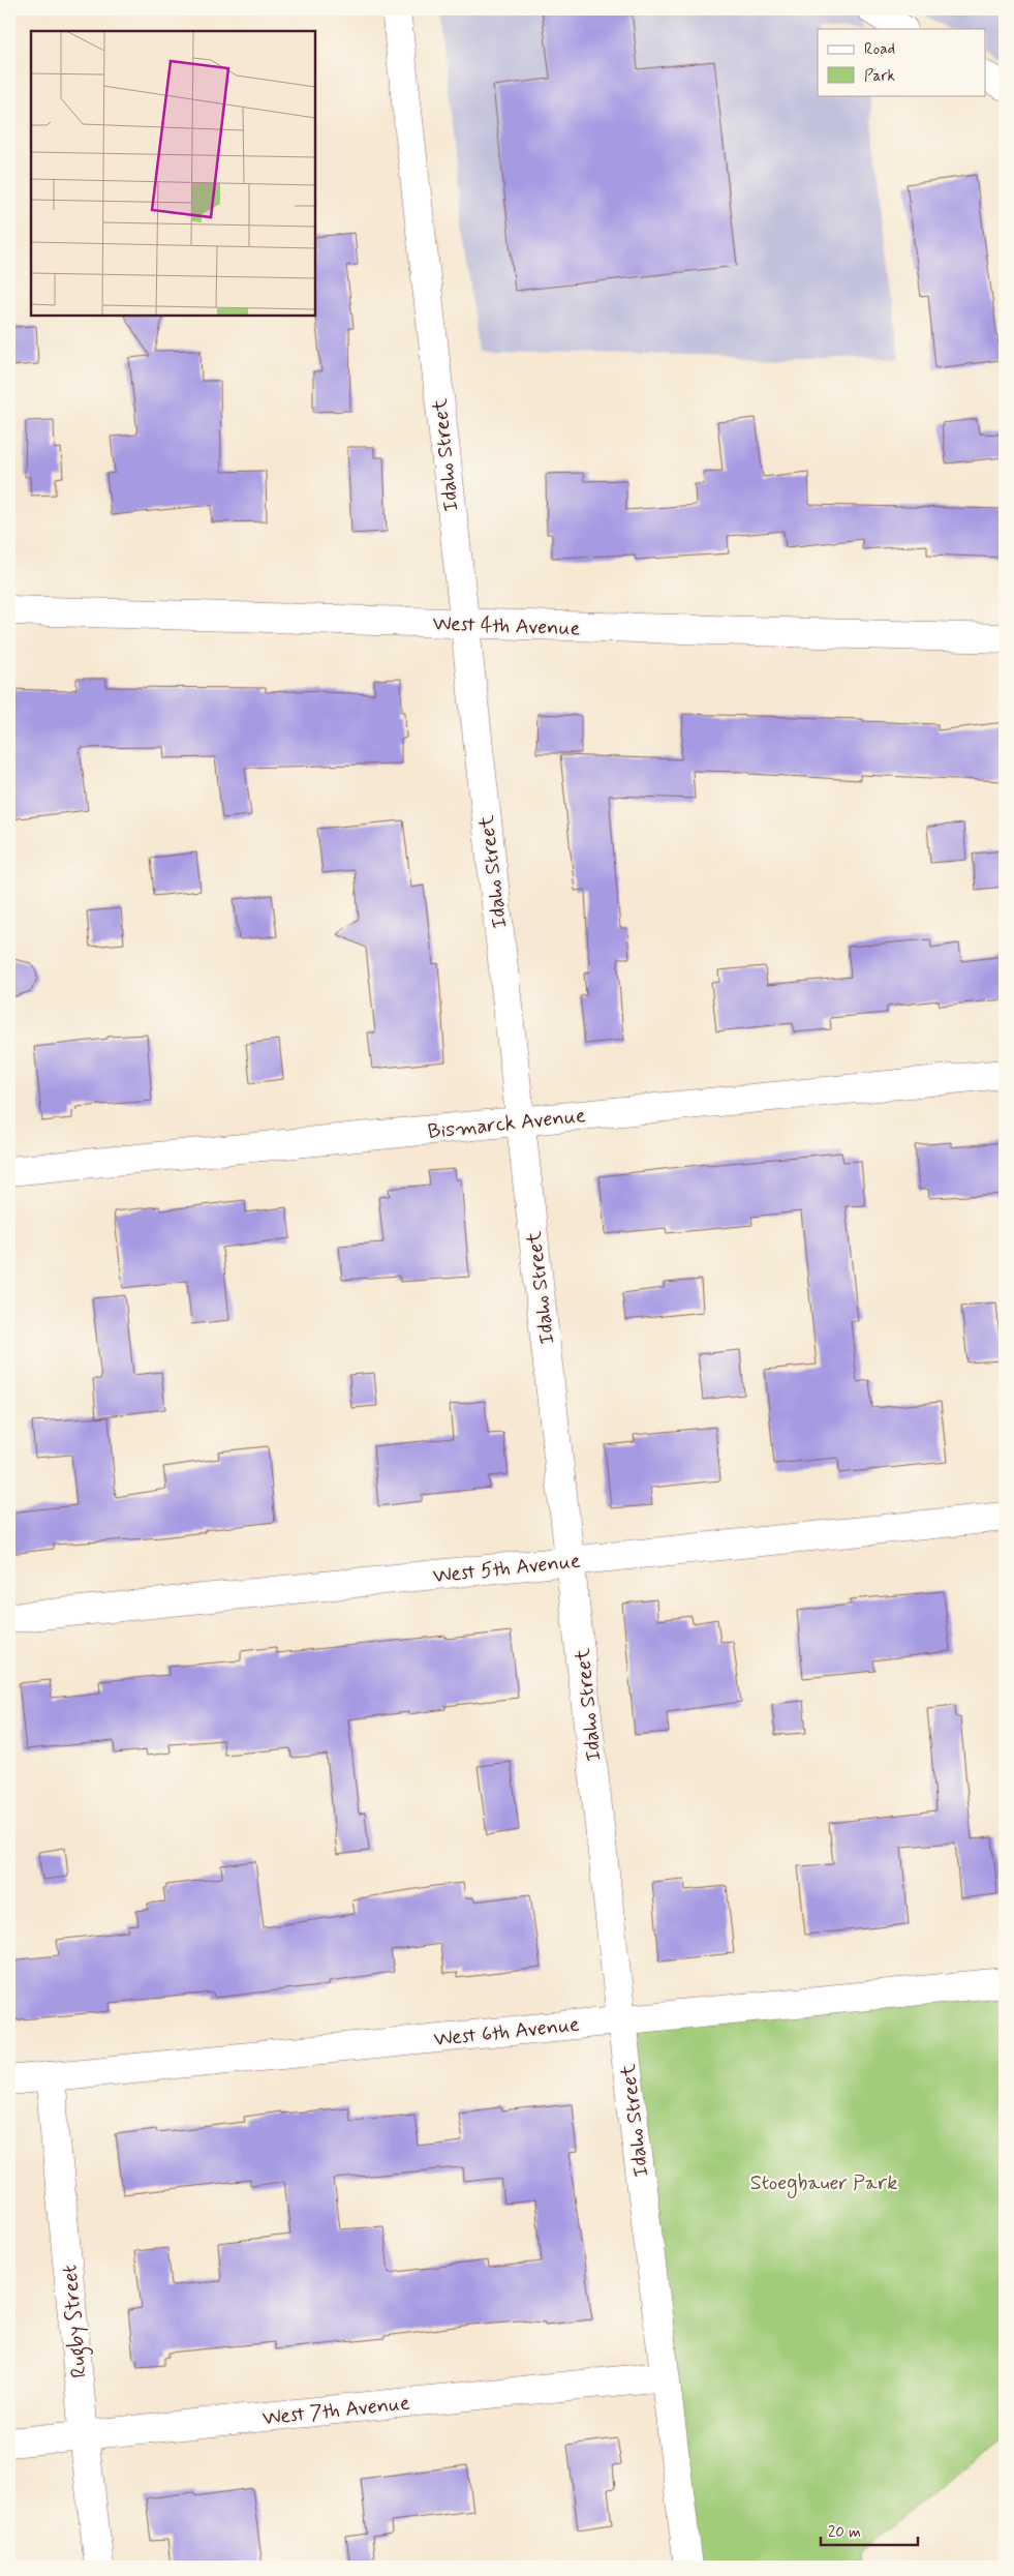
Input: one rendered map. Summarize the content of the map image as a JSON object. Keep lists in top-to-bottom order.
{
  "streets": {
    "street": [
      "Idaho Street",
      "West 4th Avenue",
      "Bismarck Avenue",
      "West 5th Avenue",
      "West 6th Avenue",
      "Rugby Street",
      "West 7th Avenue"
    ]
  },
  "crossings": [
    ["Idaho Street", "West 4th Avenue"],
    ["Idaho Street", "Bismarck Avenue"],
    ["Idaho Street", "West 5th Avenue"],
    ["Idaho Street", "West 6th Avenue"],
    ["Idaho Street", "West 7th Avenue"],
    ["West 6th Avenue", "Rugby Street"],
    ["Rugby Street", "West 7th Avenue"]
  ],
  "parks": ["Stoegbauer Park"],
  "legend": ["Road", "Park"],
  "scale_bar": "20 m"
}
